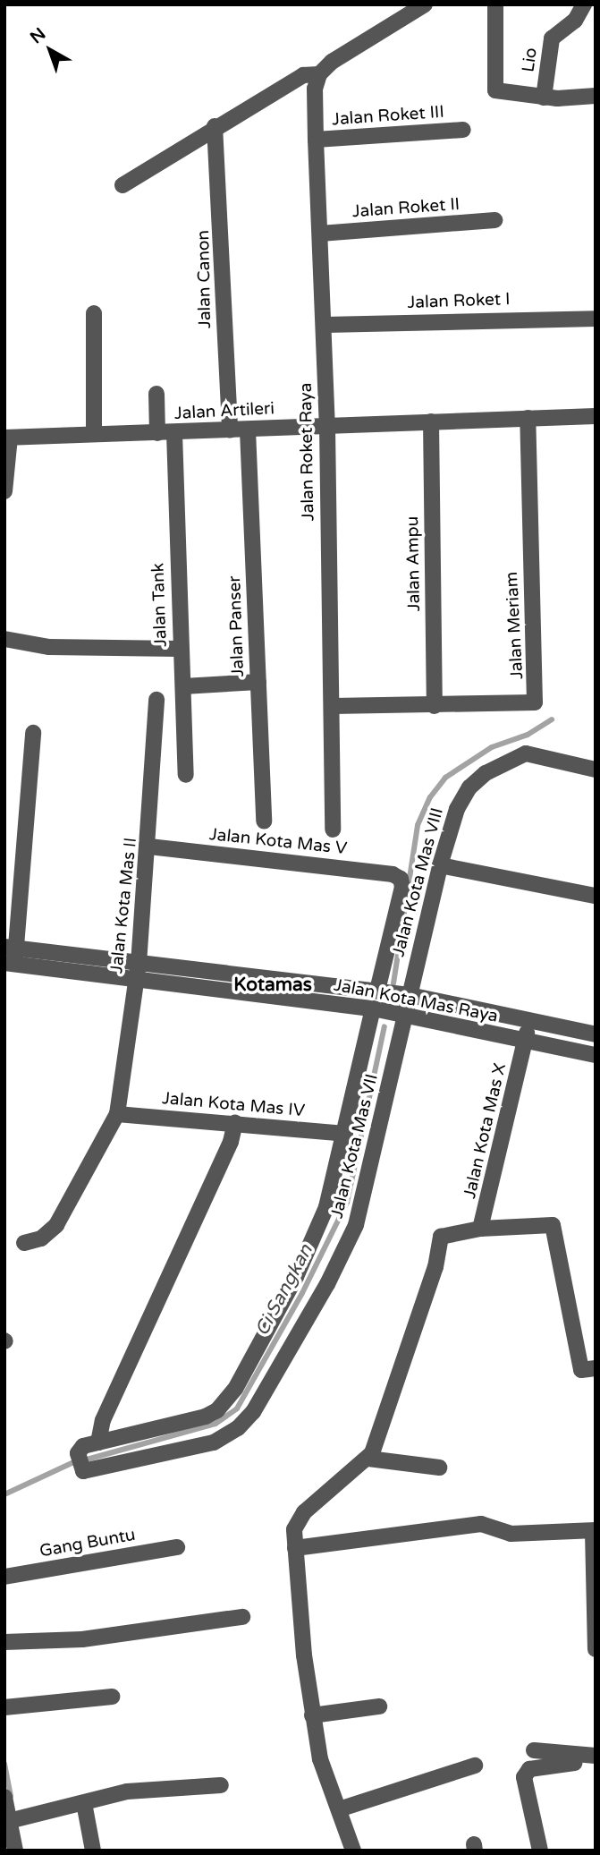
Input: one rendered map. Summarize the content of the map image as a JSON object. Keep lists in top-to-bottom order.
{
  "streets": {
    "street": [
      "Lio",
      "Jalan Roket III",
      "Jalan Roket II",
      "Jalan Canon",
      "Jalan Roket I",
      "Jalan Artileri",
      "Jalan Roket Raya",
      "Jalan Ampu",
      "Jalan Tank",
      "Jalan Meriam",
      "Jalan Panser",
      "Jalan Kota Mas V",
      "Jalan Kota Mas VIII",
      "Jalan Kota Mas II",
      "Jalan Kota Mas Raya",
      "Jalan Kota Mas IV",
      "Jalan Kota Mas X",
      "Jalan Kota Mas VII",
      "Gang Buntu"
    ]
  },
  "crossings": [
    ["Jalan Roket III", "Jalan Roket Raya"],
    ["Jalan Roket II", "Jalan Roket Raya"],
    ["Jalan Canon", "Jalan Artileri"],
    ["Jalan Roket I", "Jalan Roket Raya"],
    ["Jalan Artileri", "Jalan Roket Raya"],
    ["Jalan Artileri", "Jalan Ampu"],
    ["Jalan Artileri", "Jalan Tank"],
    ["Jalan Artileri", "Jalan Meriam"],
    ["Jalan Artileri", "Jalan Panser"],
    ["Jalan Roket Raya", "Jalan Meriam"],
    ["Jalan Ampu", "Jalan Meriam"],
    ["Jalan Kota Mas V", "Jalan Kota Mas II"],
    ["Jalan Kota Mas V", "Jalan Kota Mas Raya"],
    ["Jalan Kota Mas VIII", "Jalan Kota Mas Raya"],
    ["Jalan Kota Mas VIII", "Jalan Kota Mas VII"],
    ["Jalan Kota Mas II", "Jalan Kota Mas Raya"],
    ["Jalan Kota Mas II", "Jalan Kota Mas IV"],
    ["Jalan Kota Mas Raya", "Jalan Kota Mas X"],
    ["Jalan Kota Mas Raya", "Jalan Kota Mas VII"]
  ],
  "districts": ["Kotamas"],
  "water": ["Ci Sangkan"],
  "north": "top left"
}
